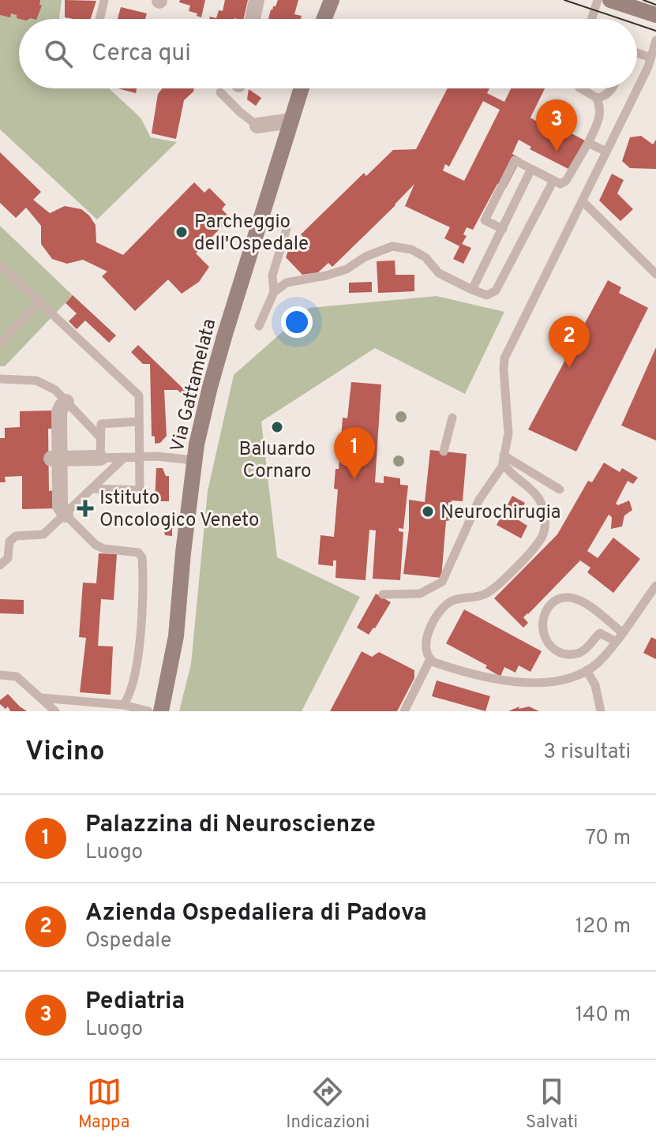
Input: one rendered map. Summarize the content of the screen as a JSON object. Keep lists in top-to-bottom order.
{
  "streets": {
    "main road": ["Via Gattamelata"]
  },
  "places": {
    "other": ["Parcheggio dell'Ospedale", "Baluardo Cornaro", "Neurochirugia"],
    "health": ["Istituto Oncologico Veneto"]
  },
  "page": {
    "search": "Cerca qui",
    "pins": ["3", "2", "1"],
    "heading": ["Vicino", "3 risultati"],
    "list": [
      {
        "mark": "1",
        "name": "Palazzina di Neuroscienze",
        "note": "Luogo",
        "value": "70 m"
      },
      {
        "mark": "2",
        "name": "Azienda Ospedaliera di Padova",
        "note": "Ospedale",
        "value": "120 m"
      },
      {
        "mark": "3",
        "name": "Pediatria",
        "note": "Luogo",
        "value": "140 m"
      }
    ],
    "nav": ["Mappa", "Indicazioni", "Salvati"]
  }
}
